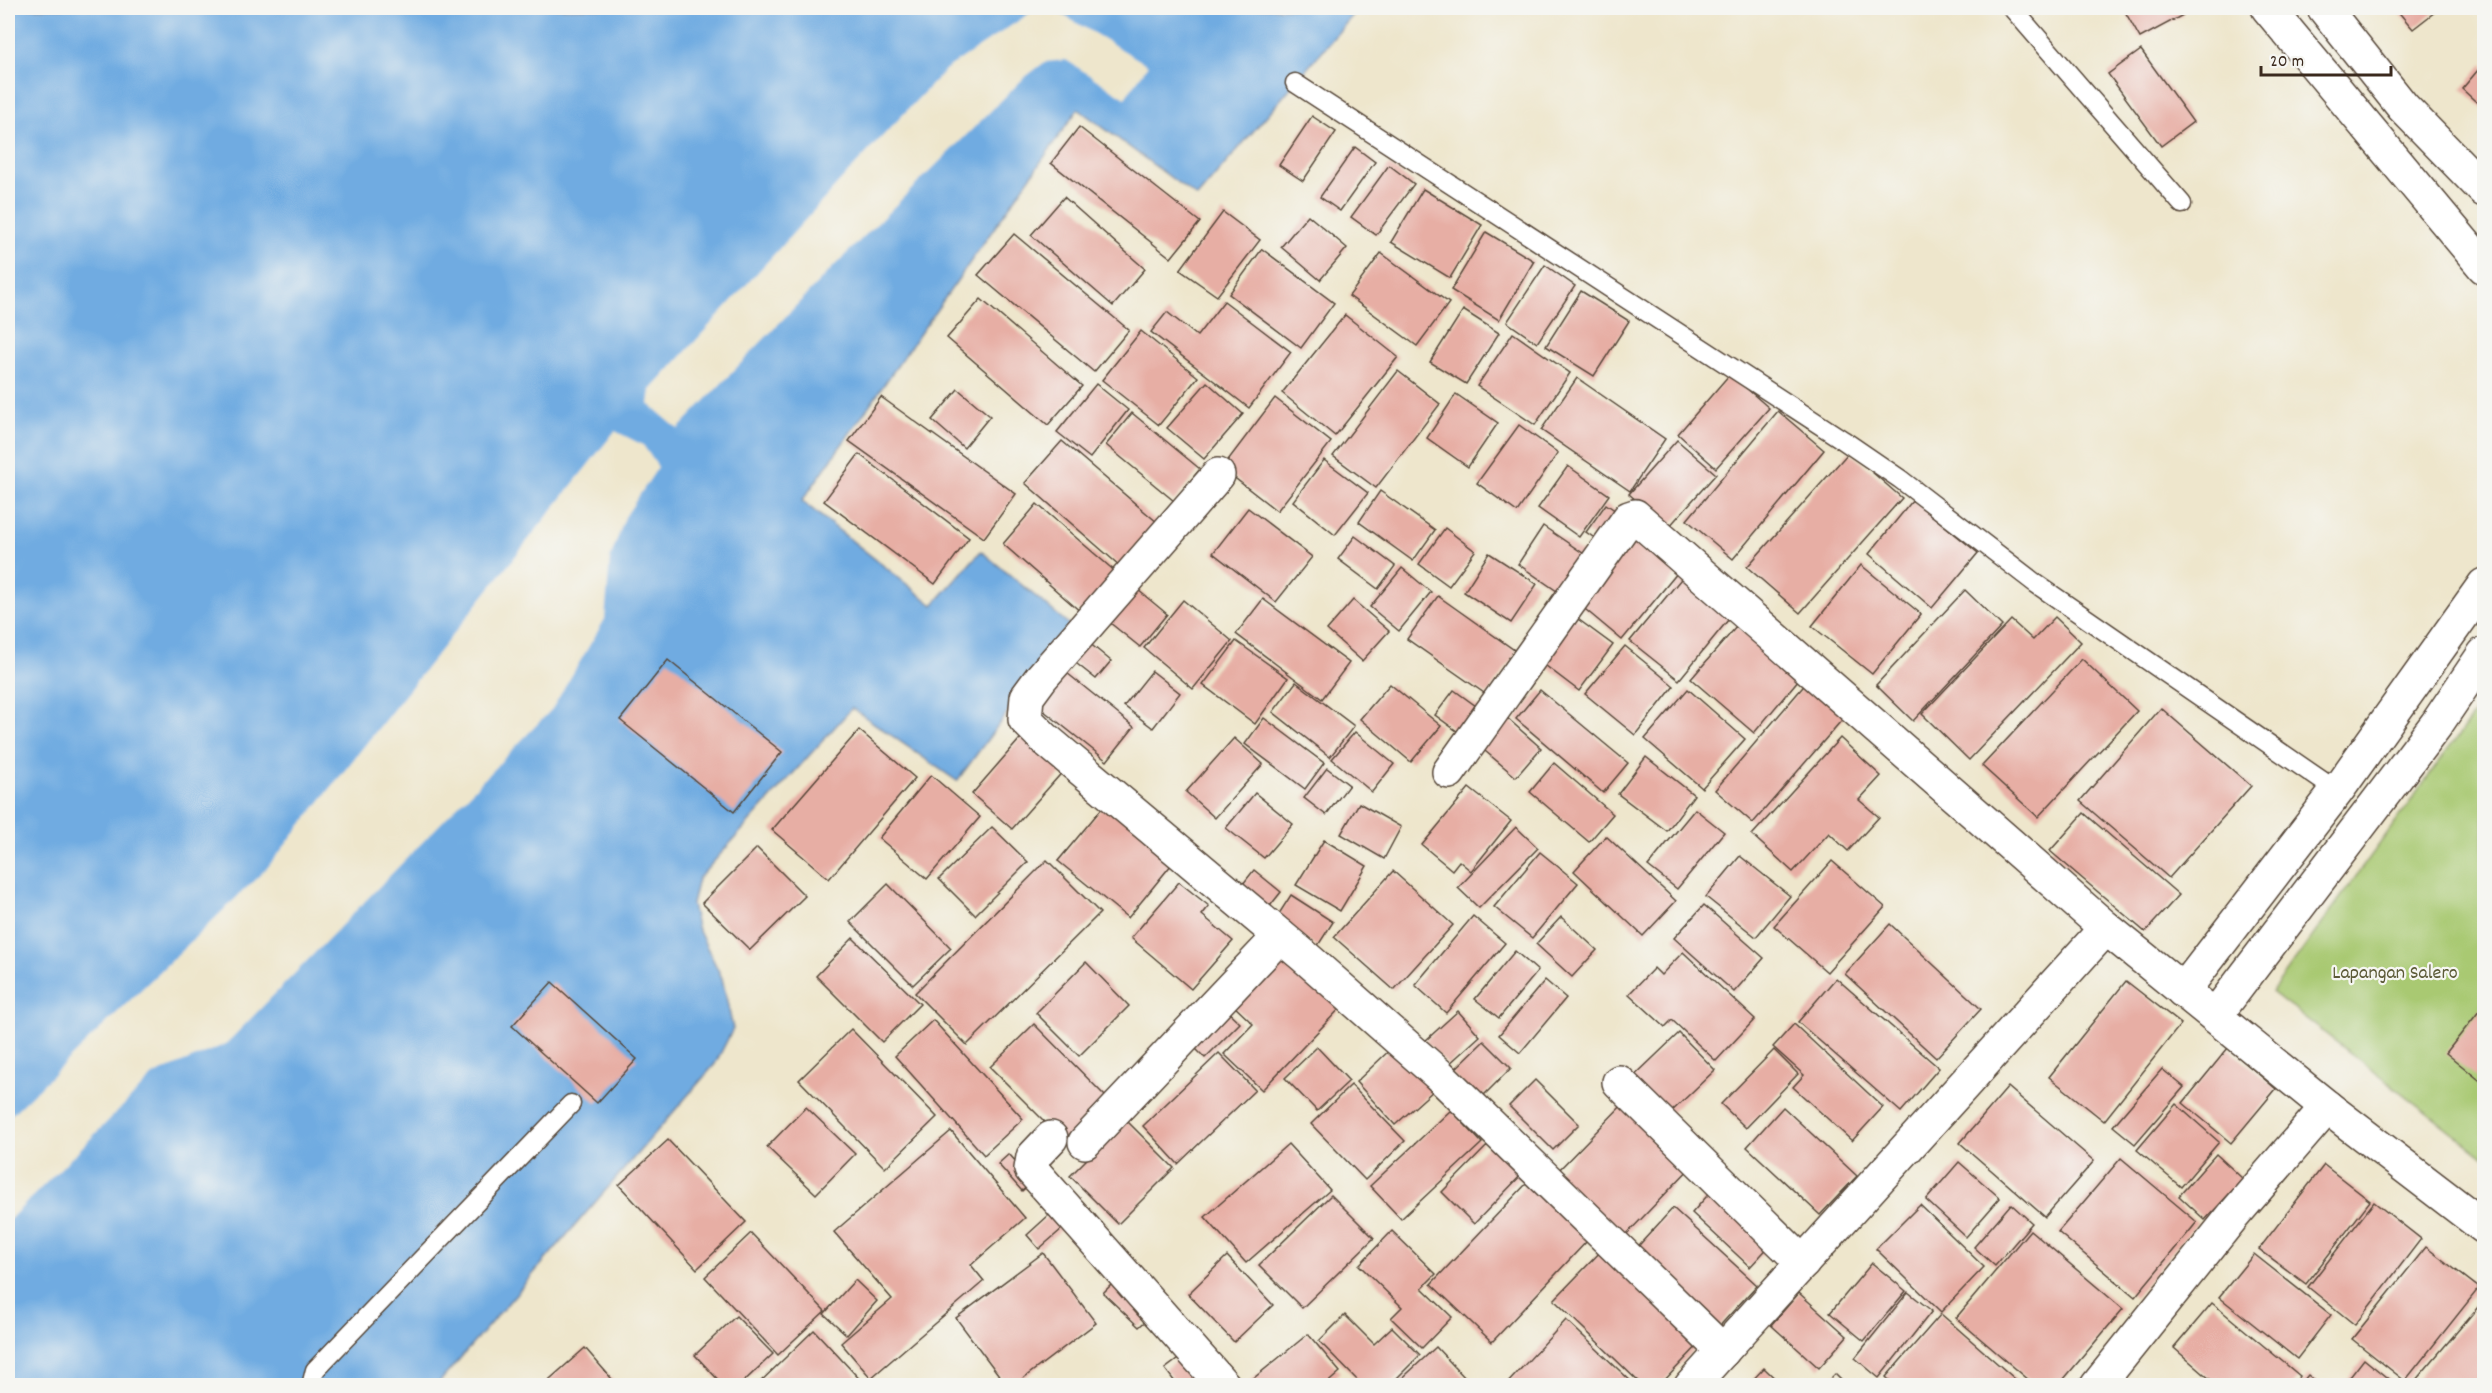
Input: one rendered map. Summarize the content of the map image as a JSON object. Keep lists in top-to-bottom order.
{
  "parks": ["Lapangan Salero"],
  "scale_bar": "20 m"
}
